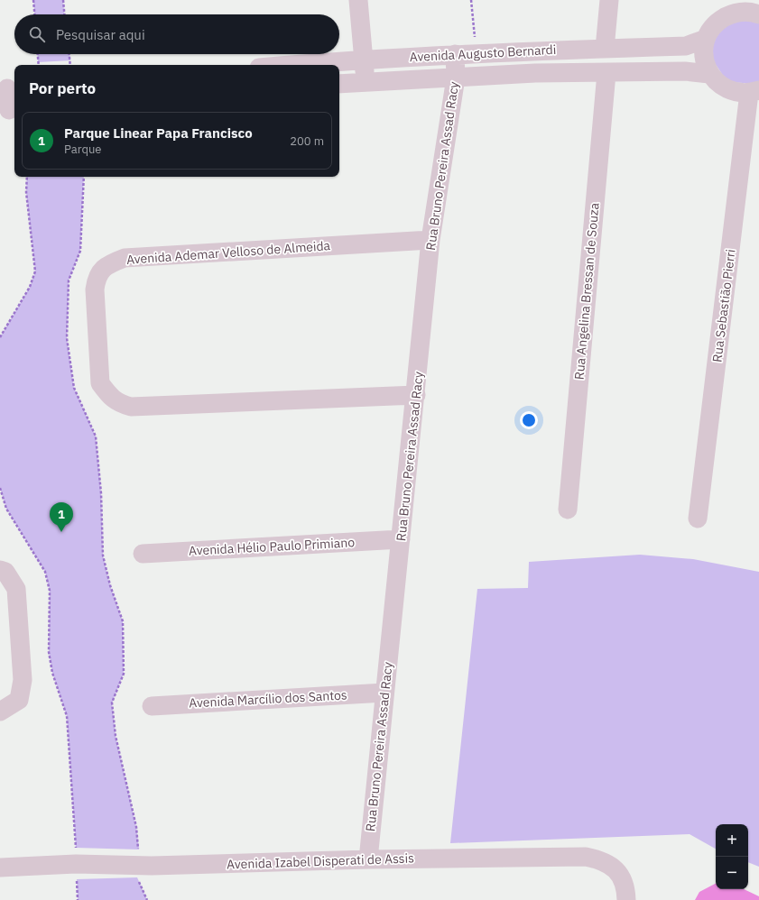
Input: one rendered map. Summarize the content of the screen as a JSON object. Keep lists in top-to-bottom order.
{
  "streets": {
    "street": [
      "Avenida Augusto Bernardi",
      "Rua Bruno Pereira Assad Racy",
      "Avenida Ademar Velloso de Almeida",
      "Rua Angelina Bressan de Souza",
      "Rua Sebastião Pierri",
      "Avenida Hélio Paulo Primiano",
      "Avenida Marcílio dos Santos",
      "Avenida Izabel Disperati de Assis"
    ]
  },
  "crossings": [
    ["Avenida Augusto Bernardi", "Rua Bruno Pereira Assad Racy"],
    ["Avenida Augusto Bernardi", "Rua Angelina Bressan de Souza"],
    ["Rua Bruno Pereira Assad Racy", "Avenida Ademar Velloso de Almeida"],
    ["Rua Bruno Pereira Assad Racy", "Avenida Hélio Paulo Primiano"],
    ["Rua Bruno Pereira Assad Racy", "Avenida Marcílio dos Santos"],
    ["Rua Bruno Pereira Assad Racy", "Avenida Izabel Disperati de Assis"]
  ],
  "page": {
    "search": "Pesquisar aqui",
    "heading": "Por perto",
    "list": [
      {
        "mark": "1",
        "name": "Parque Linear Papa Francisco",
        "note": "Parque",
        "value": "200 m"
      }
    ],
    "pins": "1",
    "map_buttons": ["+", "−"]
  }
}
